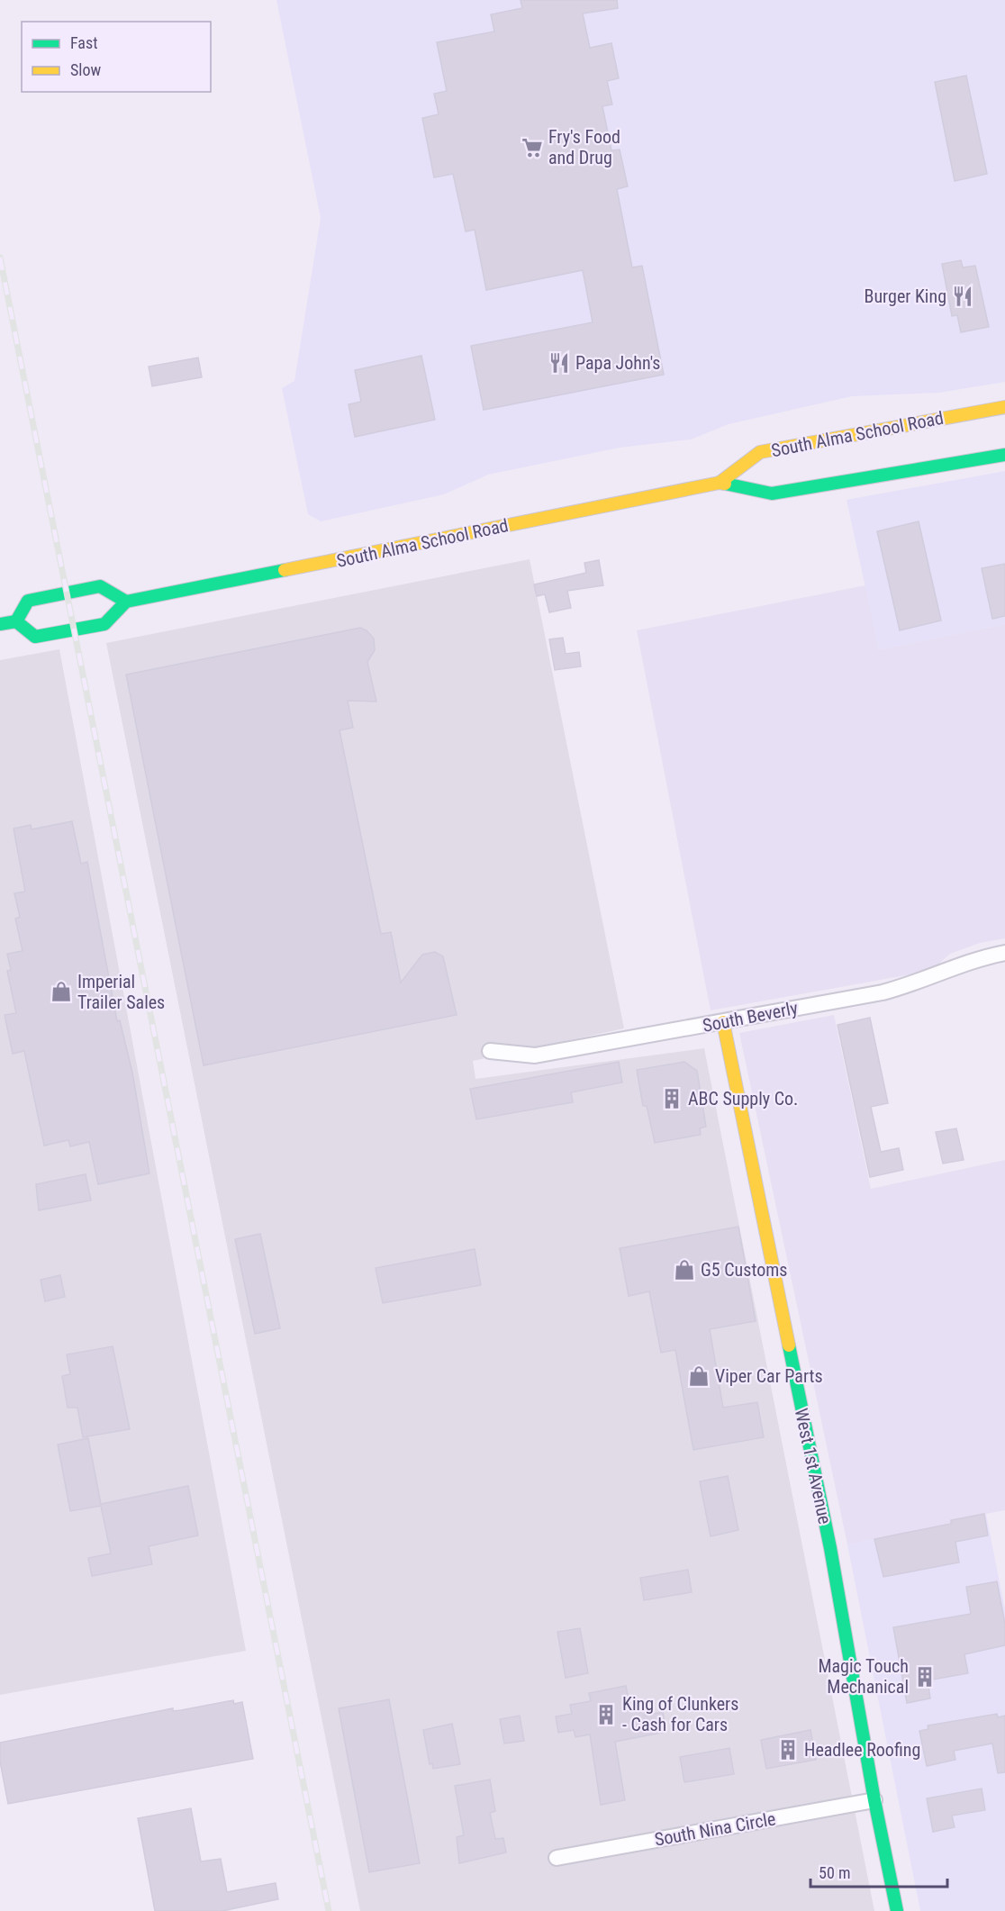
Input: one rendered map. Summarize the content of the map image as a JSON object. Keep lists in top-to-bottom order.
{
  "streets": {
    "main road": ["South Alma School Road", "West 1st Avenue"],
    "street": ["South Beverly", "South Nina Circle"]
  },
  "crossings": [
    ["South Beverly", "West 1st Avenue"],
    ["West 1st Avenue", "South Nina Circle"]
  ],
  "places": {
    "supermarket": ["Fry's Food and Drug"],
    "restaurant": ["Burger King", "Papa John's"],
    "shop": ["Imperial Trailer Sales", "G5 Customs", "Viper Car Parts"],
    "building": [
      "ABC Supply Co.",
      "Magic Touch Mechanical",
      "King of Clunkers - Cash for Cars",
      "Headlee Roofing"
    ]
  },
  "legend": ["Fast", "Slow"],
  "scale_bar": "50 m"
}
